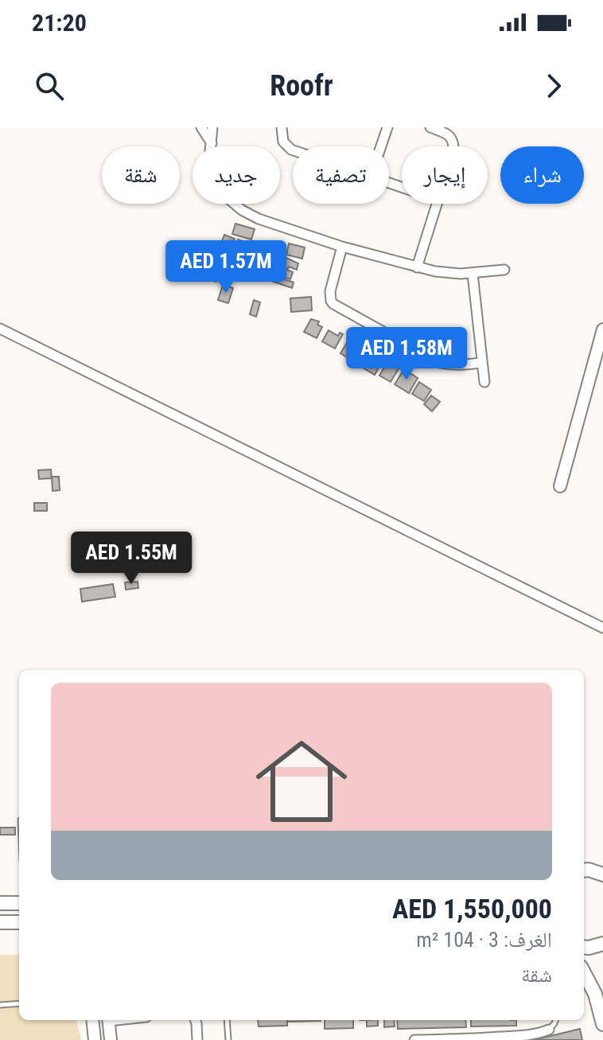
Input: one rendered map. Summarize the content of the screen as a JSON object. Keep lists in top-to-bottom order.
{
  "page": {
    "status": "21:20",
    "header": "Roofr",
    "chip": [
      "شراء",
      "إيجار",
      "تصفية",
      "جديد",
      "شقة"
    ],
    "price": ["AED 1.57M", "AED 1.58M", "AED 1.55M"],
    "list": [
      {
        "name": "AED 1,550,000",
        "note": "الغرف: 3 · 104 m² · شقة"
      }
    ]
  }
}
